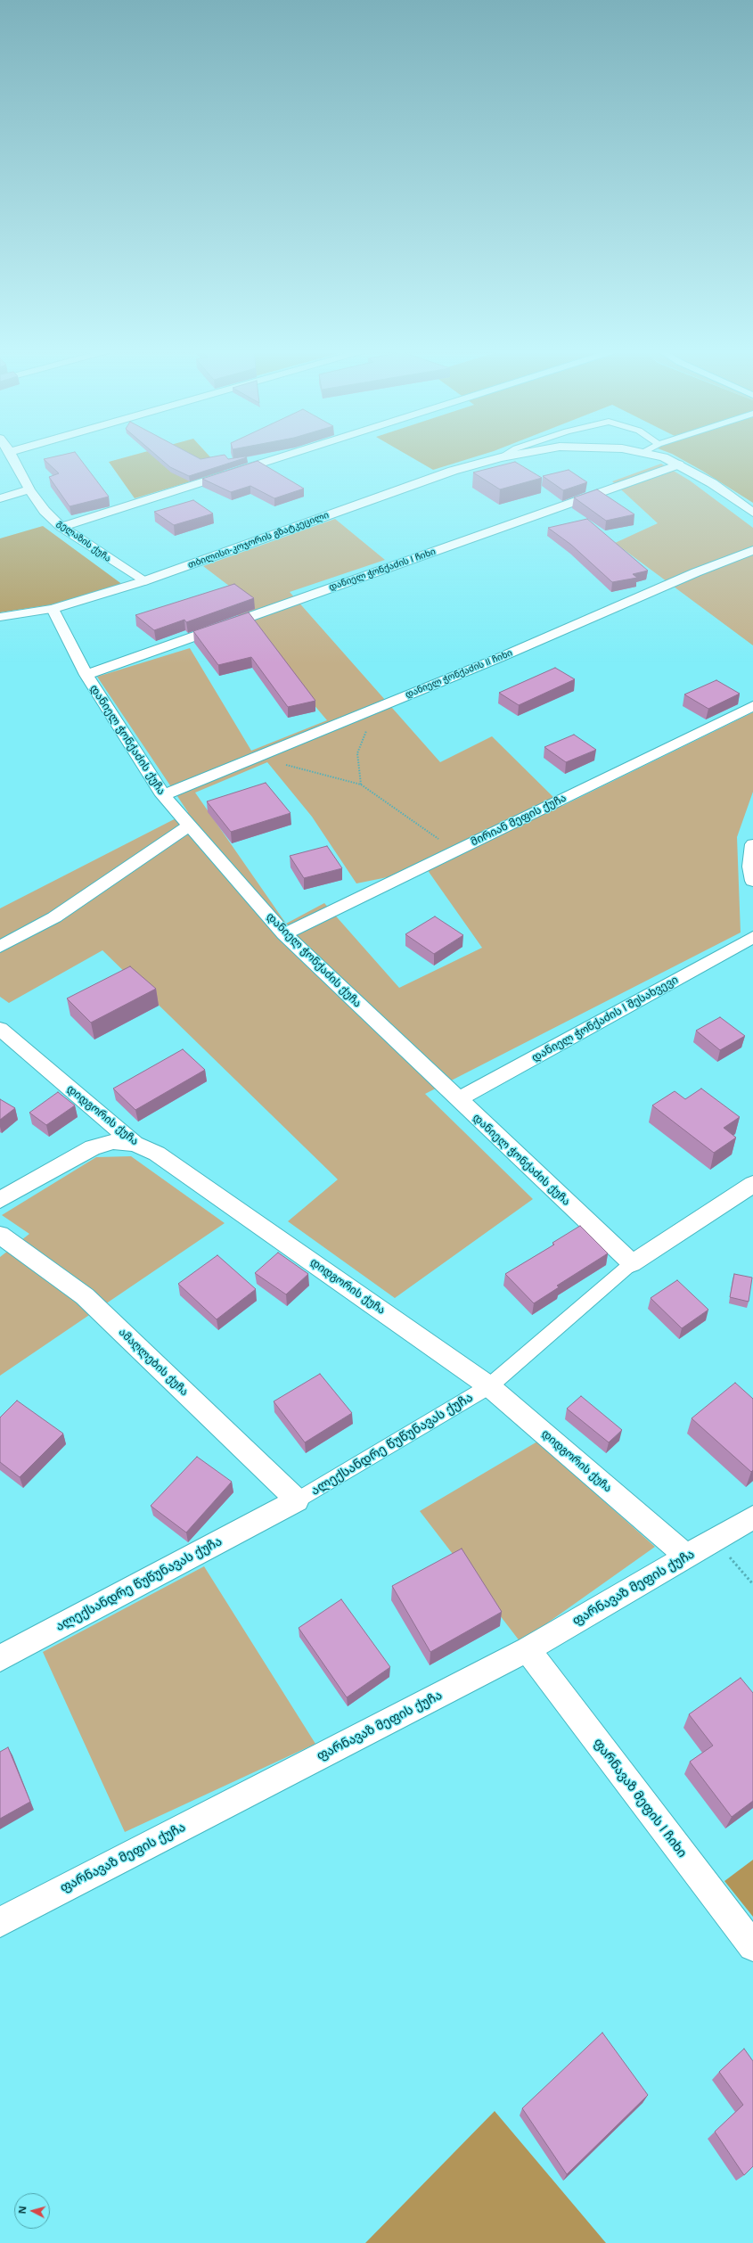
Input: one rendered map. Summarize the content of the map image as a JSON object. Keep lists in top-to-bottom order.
{
  "streets": {
    "street": [
      "თბილისი-კოჯორის გზატკეცილი",
      "გელაზის ქუჩა",
      "დანიელ ჭონქაძის I ჩიხი",
      "დანიელ ჭონქაძის II ჩიხი",
      "დანიელ ჭონქაძის ქუჩა",
      "მირიან მეფის ქუჩა",
      "დანიელ ჭონქაძის I შესახვევი",
      "დიდგორის ქუჩა",
      "ამაღლების ქუჩა",
      "ალექსანდრე წუწუნავას ქუჩა",
      "ფარნავაზ მეფის ქუჩა",
      "ფარნავაზ მეფის I ჩიხი"
    ]
  },
  "crossings": [
    ["თბილისი-კოჯორის გზატკეცილი", "გელაზის ქუჩა"],
    ["თბილისი-კოჯორის გზატკეცილი", "დანიელ ჭონქაძის I ჩიხი"],
    ["თბილისი-კოჯორის გზატკეცილი", "დანიელ ჭონქაძის ქუჩა"],
    ["დანიელ ჭონქაძის I ჩიხი", "დანიელ ჭონქაძის ქუჩა"],
    ["დანიელ ჭონქაძის II ჩიხი", "დანიელ ჭონქაძის ქუჩა"],
    ["დანიელ ჭონქაძის ქუჩა", "მირიან მეფის ქუჩა"],
    ["დანიელ ჭონქაძის ქუჩა", "დანიელ ჭონქაძის I შესახვევი"],
    ["დანიელ ჭონქაძის ქუჩა", "ალექსანდრე წუწუნავას ქუჩა"],
    ["დიდგორის ქუჩა", "ალექსანდრე წუწუნავას ქუჩა"],
    ["დიდგორის ქუჩა", "ფარნავაზ მეფის ქუჩა"],
    ["ამაღლების ქუჩა", "ალექსანდრე წუწუნავას ქუჩა"],
    ["ფარნავაზ მეფის ქუჩა", "ფარნავაზ მეფის I ჩიხი"]
  ],
  "north": "left"
}
